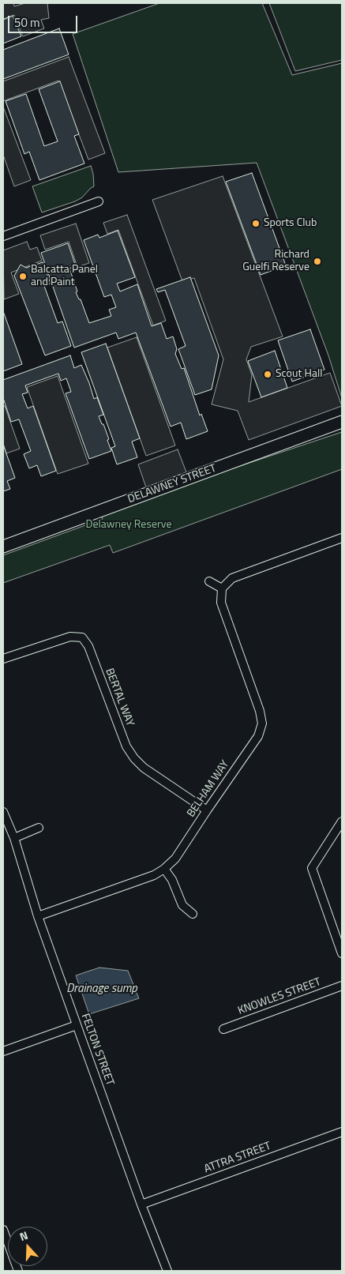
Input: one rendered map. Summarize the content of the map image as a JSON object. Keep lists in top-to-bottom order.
{
  "streets": {
    "street": [
      "DELAWNEY STREET",
      "BERTAL WAY",
      "BELHAM WAY",
      "KNOWLES STREET",
      "FELTON STREET",
      "ATTRA STREET"
    ]
  },
  "crossings": [
    ["BERTAL WAY", "BELHAM WAY"],
    ["BELHAM WAY", "FELTON STREET"],
    ["FELTON STREET", "ATTRA STREET"]
  ],
  "water": ["Drainage sump"],
  "parks": ["Delawney Reserve"],
  "places": [
    "Sports Club",
    "Richard Guelfi Reserve",
    "Balcatta Panel and Paint",
    "Scout Hall"
  ],
  "scale_bar": "50 m",
  "north": "top"
}
